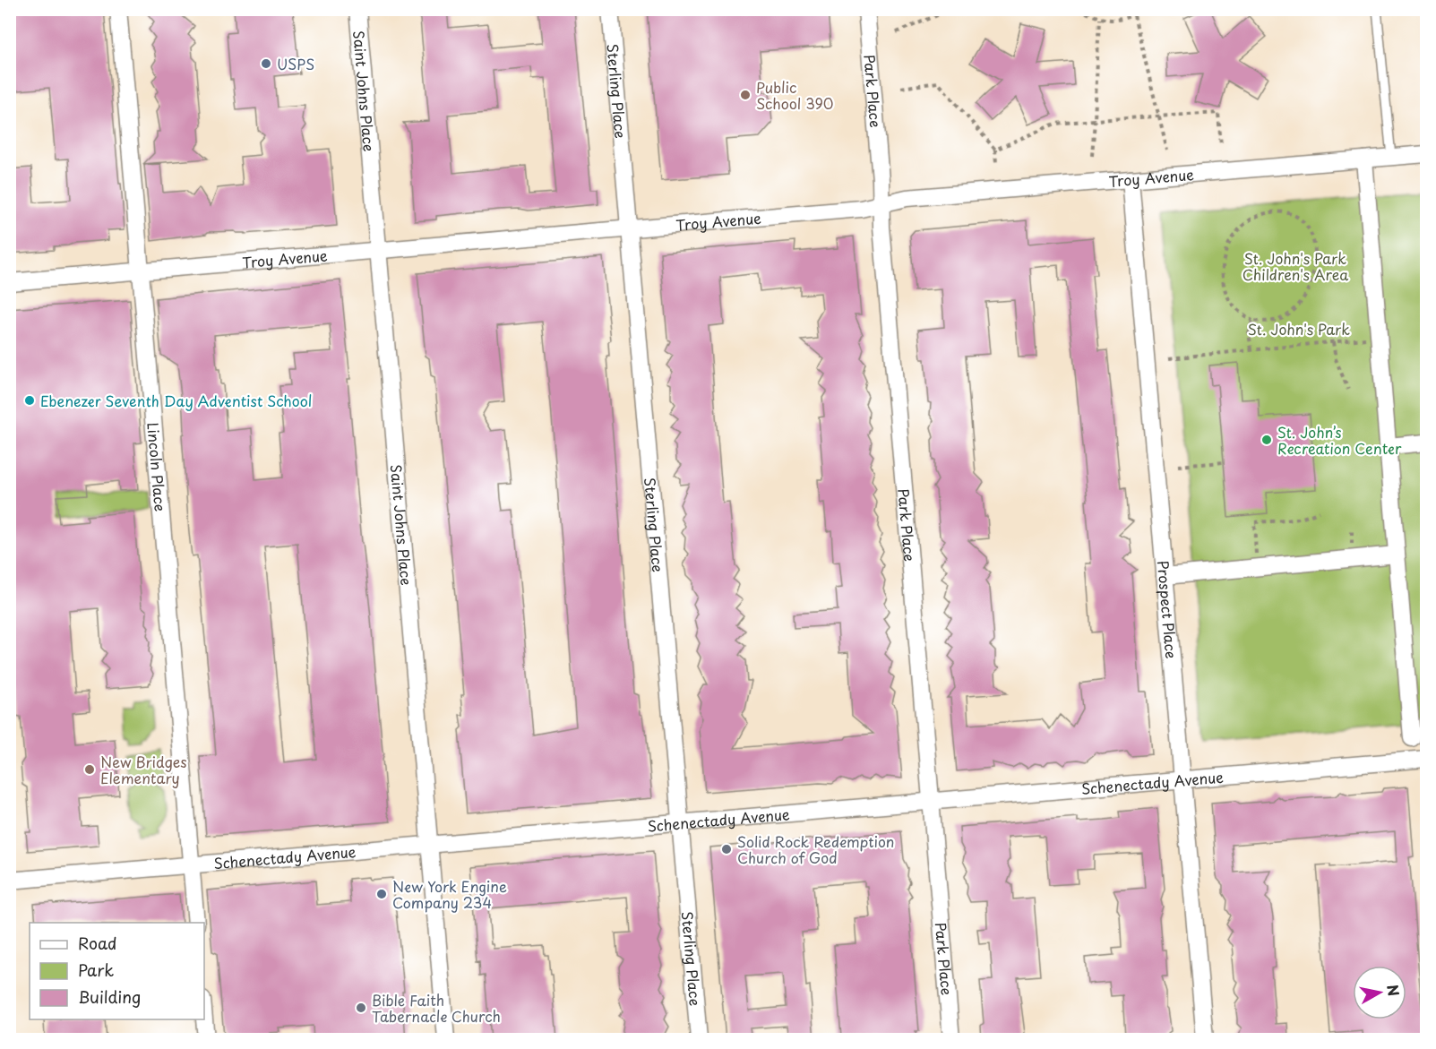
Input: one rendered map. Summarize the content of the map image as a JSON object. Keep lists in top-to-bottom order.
{
  "streets": {
    "street": [
      "Saint Johns Place",
      "Sterling Place",
      "Park Place",
      "Troy Avenue",
      "Lincoln Place",
      "Prospect Place",
      "Schenectady Avenue"
    ]
  },
  "crossings": [
    ["Saint Johns Place", "Troy Avenue"],
    ["Saint Johns Place", "Schenectady Avenue"],
    ["Sterling Place", "Troy Avenue"],
    ["Sterling Place", "Schenectady Avenue"],
    ["Park Place", "Troy Avenue"],
    ["Park Place", "Schenectady Avenue"],
    ["Troy Avenue", "Lincoln Place"],
    ["Troy Avenue", "Prospect Place"],
    ["Lincoln Place", "Schenectady Avenue"],
    ["Prospect Place", "Schenectady Avenue"]
  ],
  "parks": ["St. John's Park Children's Area", "St. John's Park"],
  "places": [
    "USPS",
    "Public School 390",
    "Ebenezer Seventh Day Adventist School",
    "St. John’s Recreation Center",
    "New Bridges Elementary",
    "Solid Rock Redemption Church of God",
    "New York Engine Company 234",
    "Bible Faith Tabernacle Church"
  ],
  "legend": ["Road", "Park", "Building"],
  "north": "right"
}
